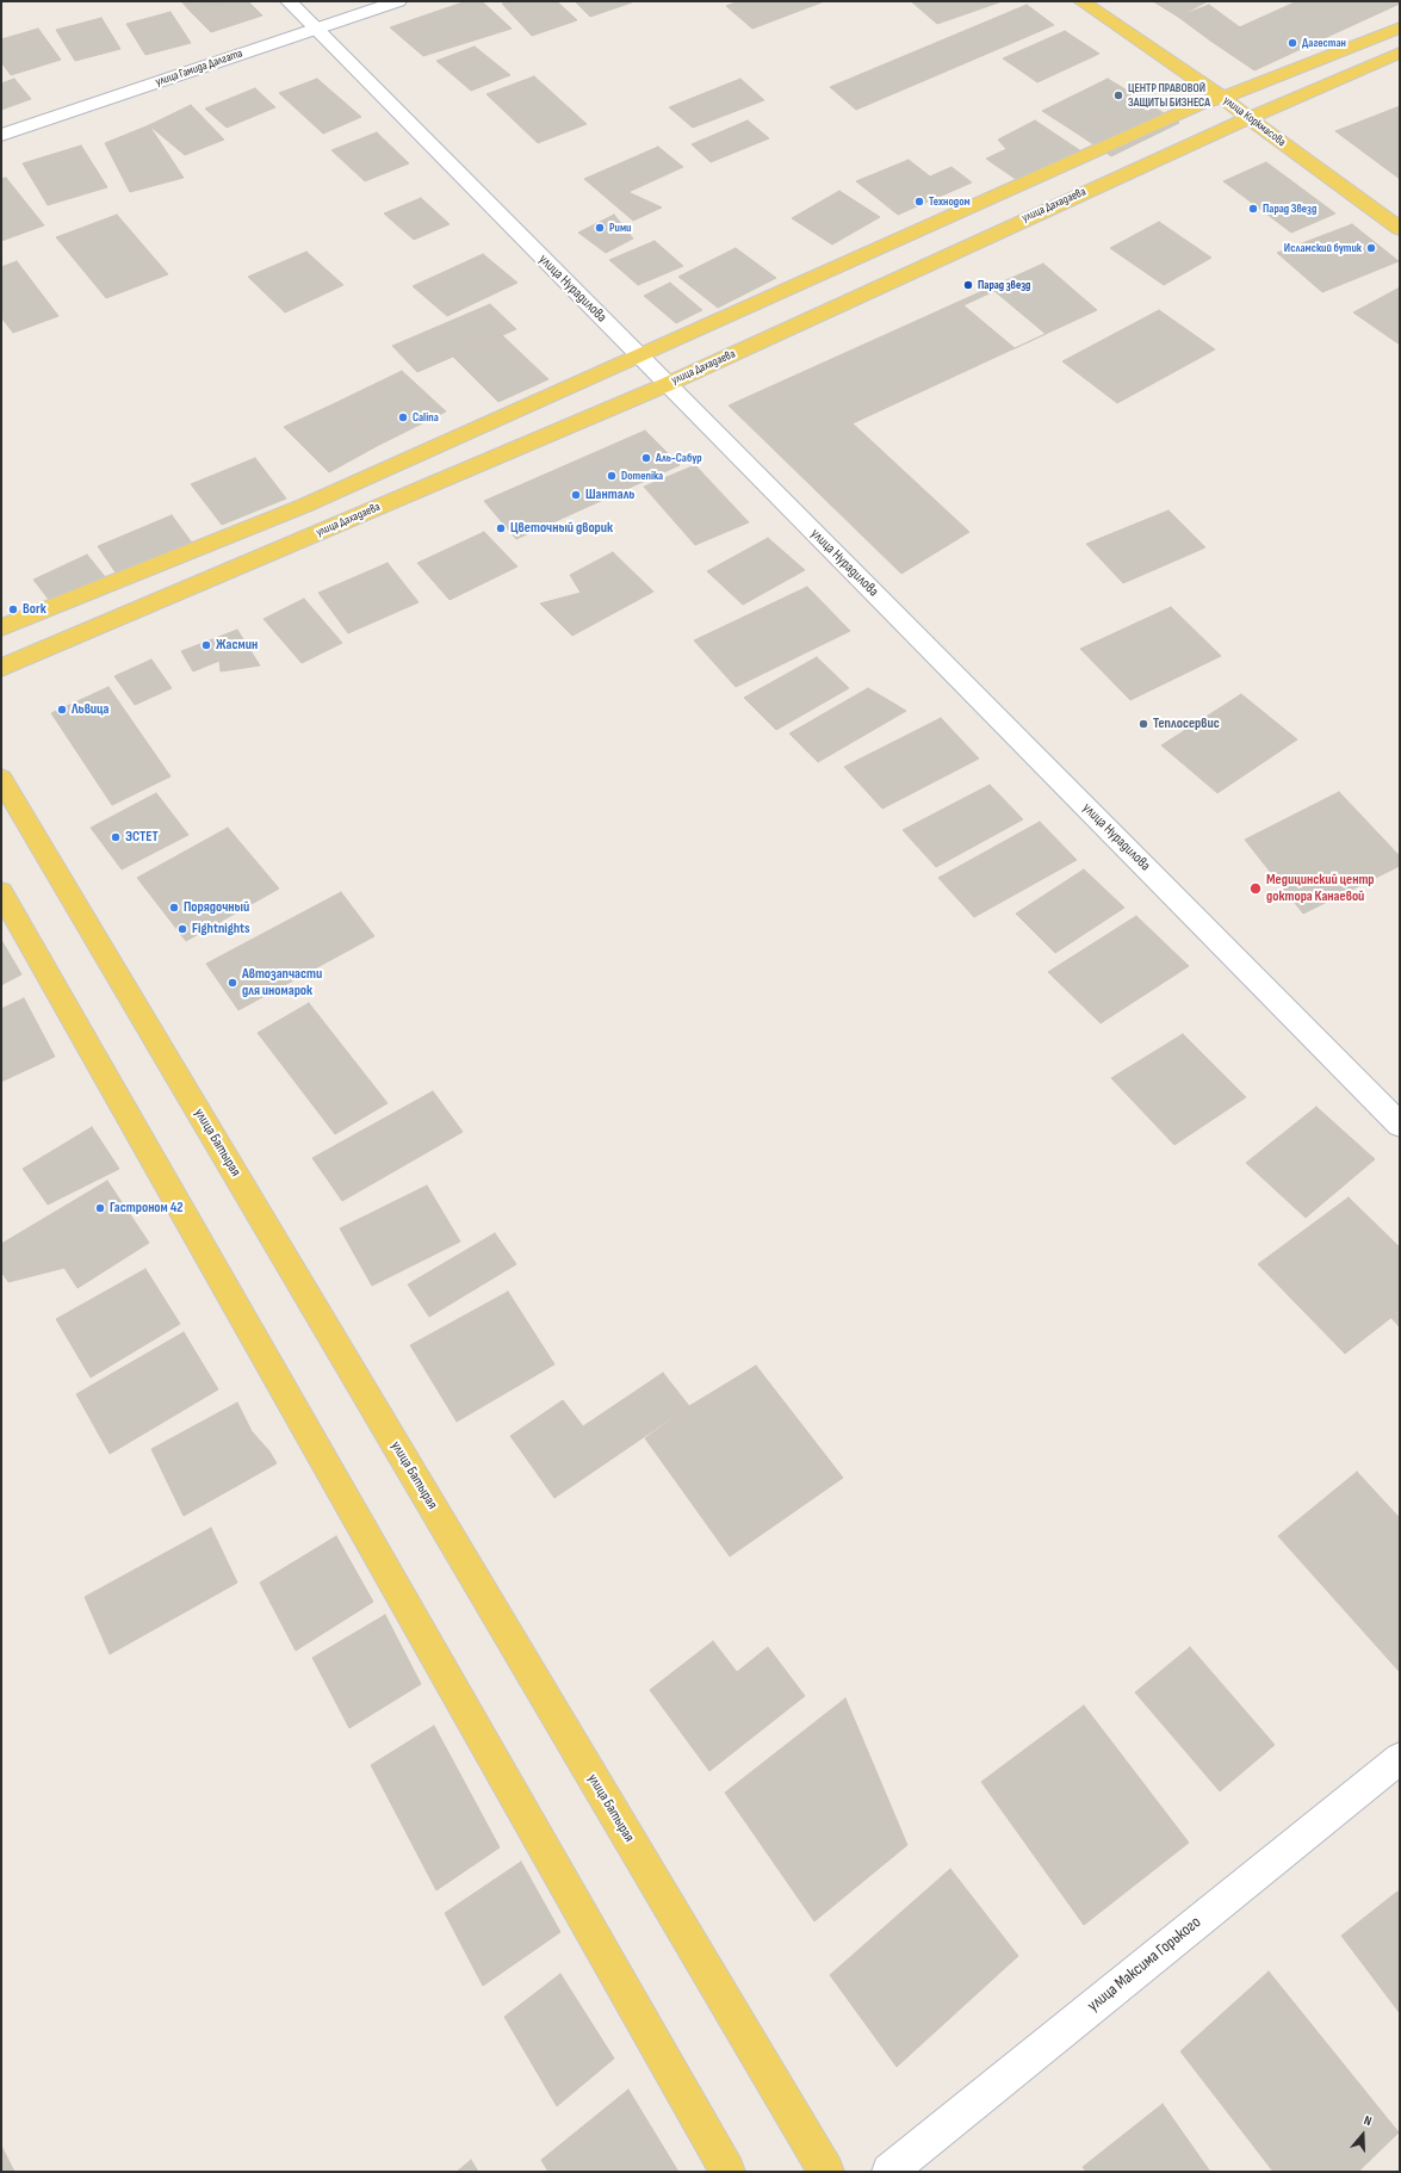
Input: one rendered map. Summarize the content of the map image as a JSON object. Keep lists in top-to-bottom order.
{
  "streets": {
    "main road": ["улица Коркмасова", "улица Дахадаева", "улица Батырая"],
    "street": ["улица Гамида Далгата", "улица Нурадилова", "улица Максима Горького"]
  },
  "crossings": [
    ["улица Гамида Далгата", "улица Нурадилова"],
    ["улица Коркмасова", "улица Дахадаева"],
    ["улица Дахадаева", "улица Нурадилова"]
  ],
  "places": [
    "Дагестан",
    "ЦЕНТР ПРАВОВОЙ ЗАЩИТЫ БИЗНЕСА",
    "Технодом",
    "Парад Звезд",
    "Рими",
    "Исламский бутик",
    "Парад звезд",
    "Calina",
    "Аль-Сабур",
    "Domenika",
    "Шанталь",
    "Цветочный дворик",
    "Bork",
    "Жасмин",
    "Львица",
    "Теплосервис",
    "ЭСТЕТ",
    "Медицинский центр доктора Канаевой",
    "Порядочный",
    "Fightnights",
    "Автозапчасти для иномарок",
    "Гастроном 42"
  ],
  "north": "top"
}
